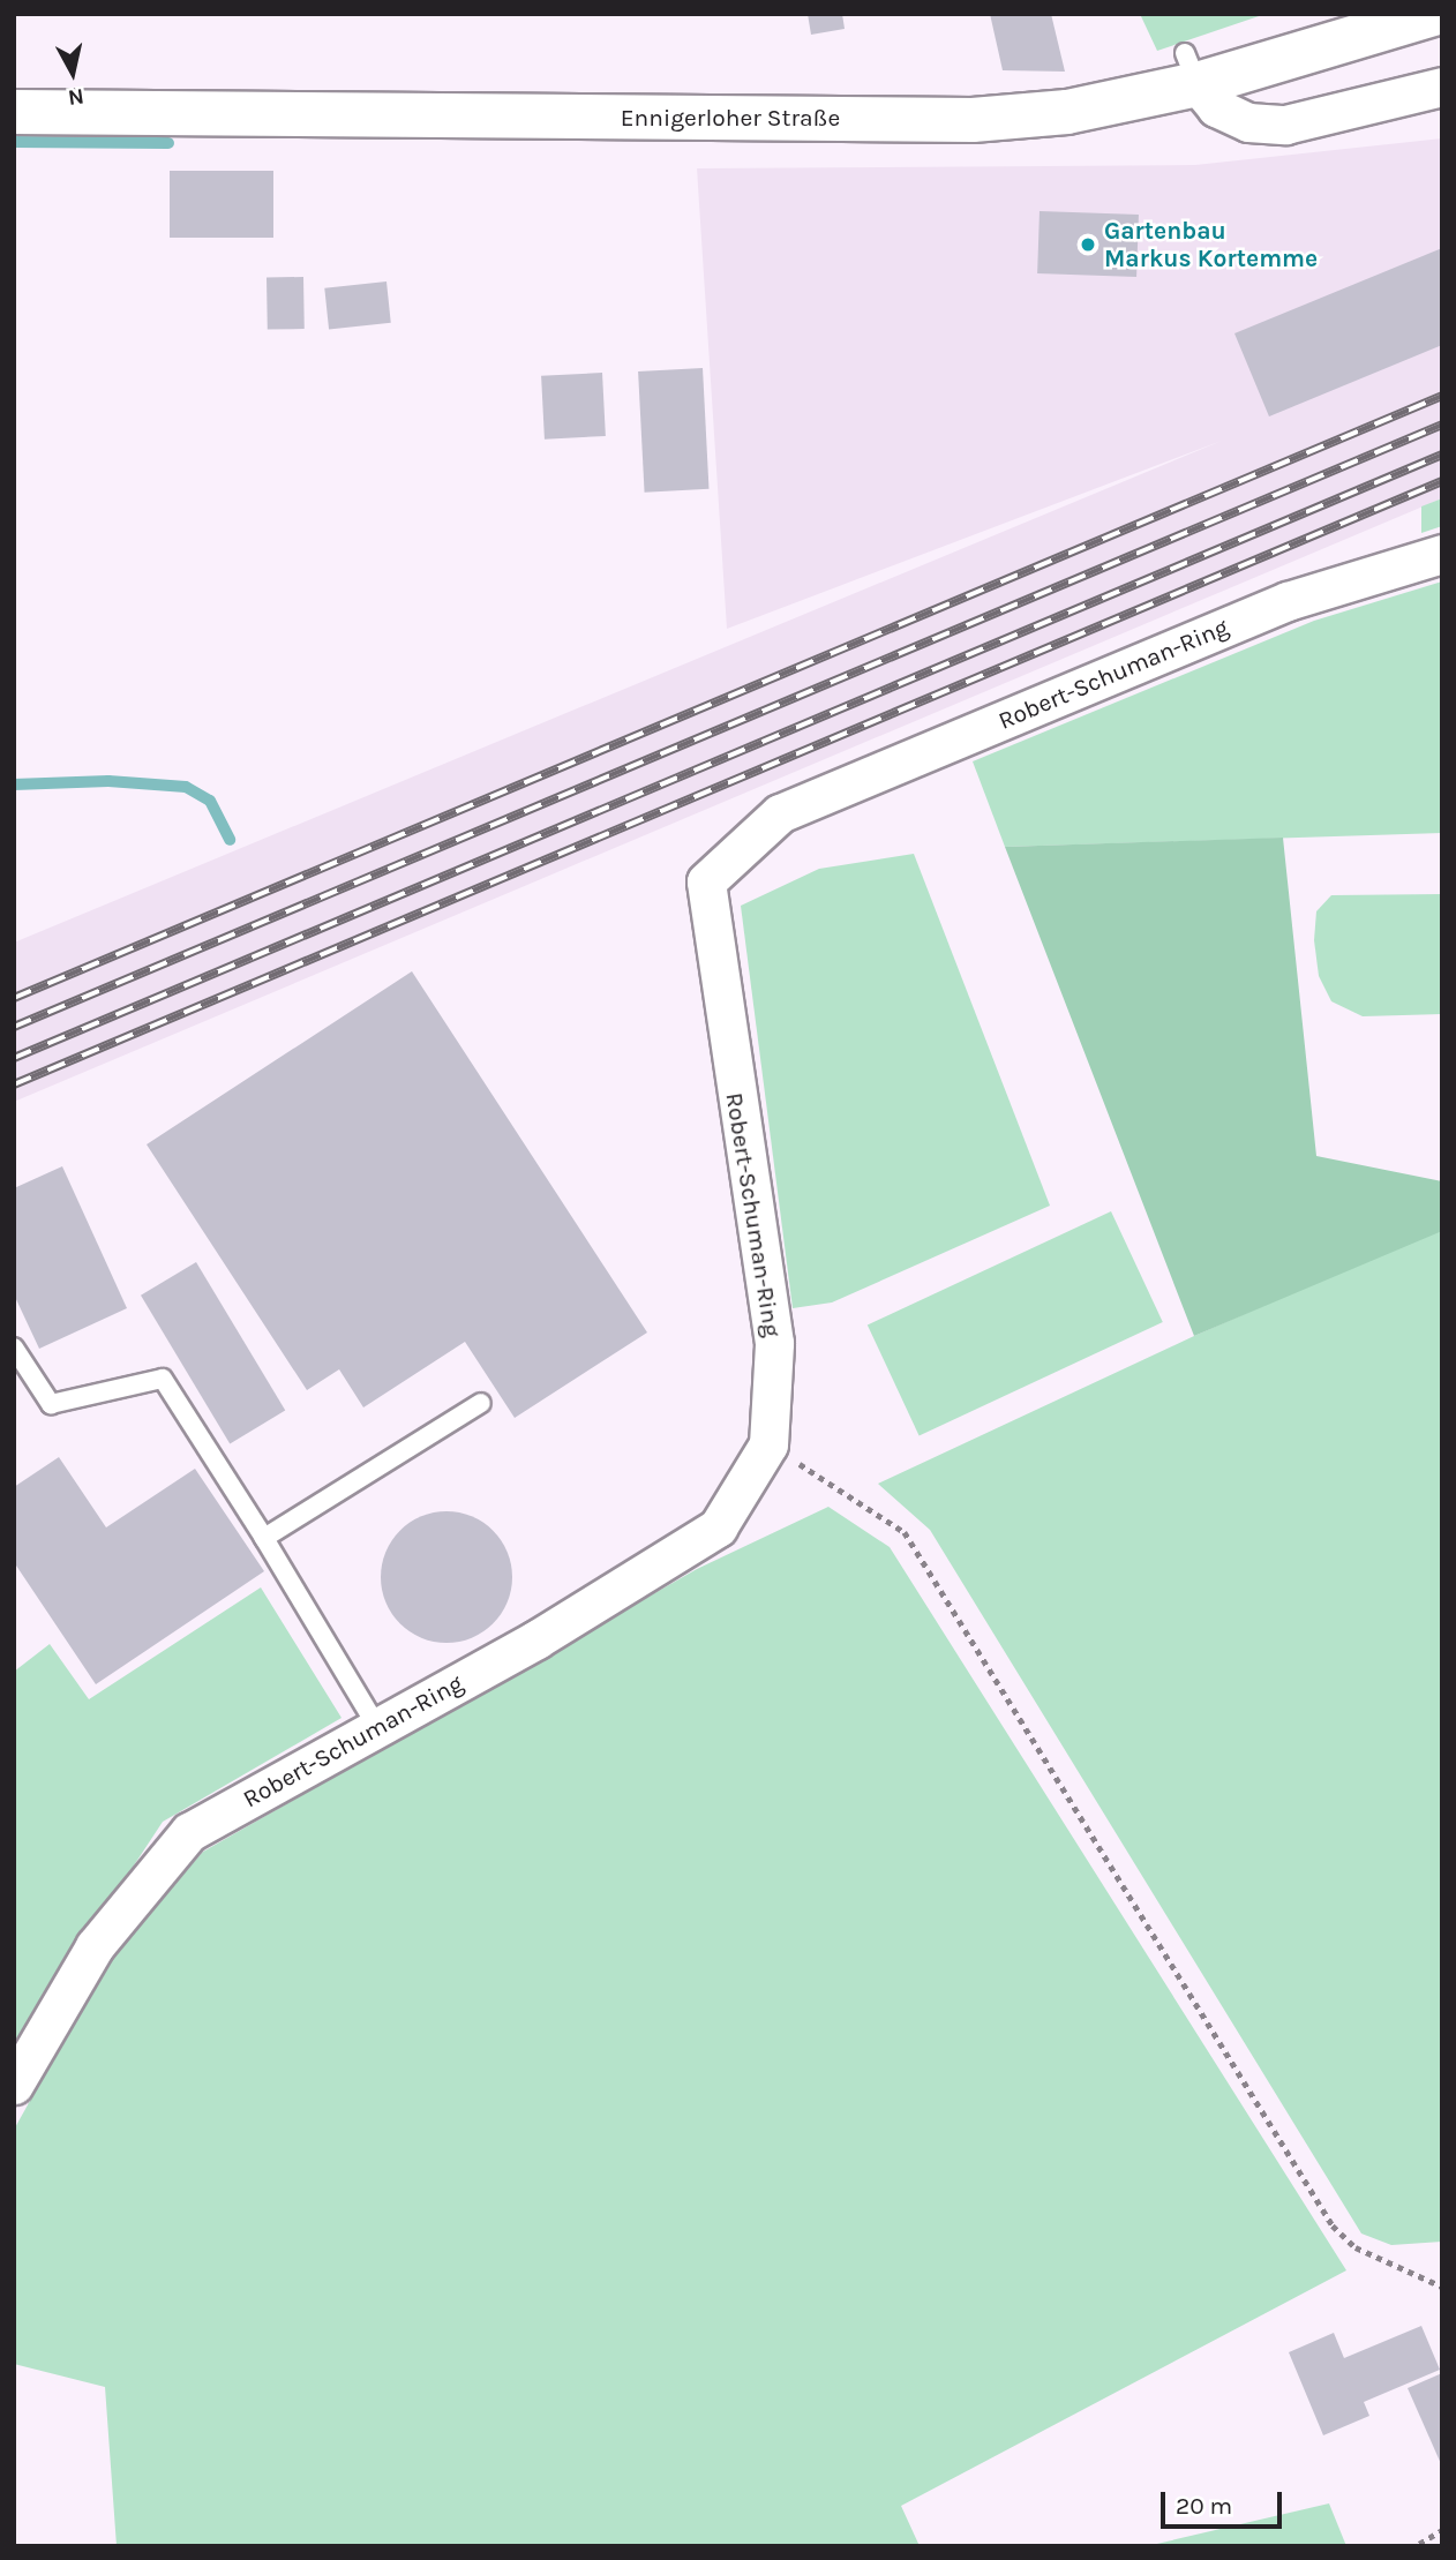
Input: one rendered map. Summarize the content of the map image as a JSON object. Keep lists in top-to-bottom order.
{
  "streets": {
    "main road": ["Ennigerloher Straße"],
    "street": ["Robert-Schuman-Ring"]
  },
  "places": ["Gartenbau Markus Kortemme"],
  "scale_bar": "20 m",
  "north": "bottom"
}
